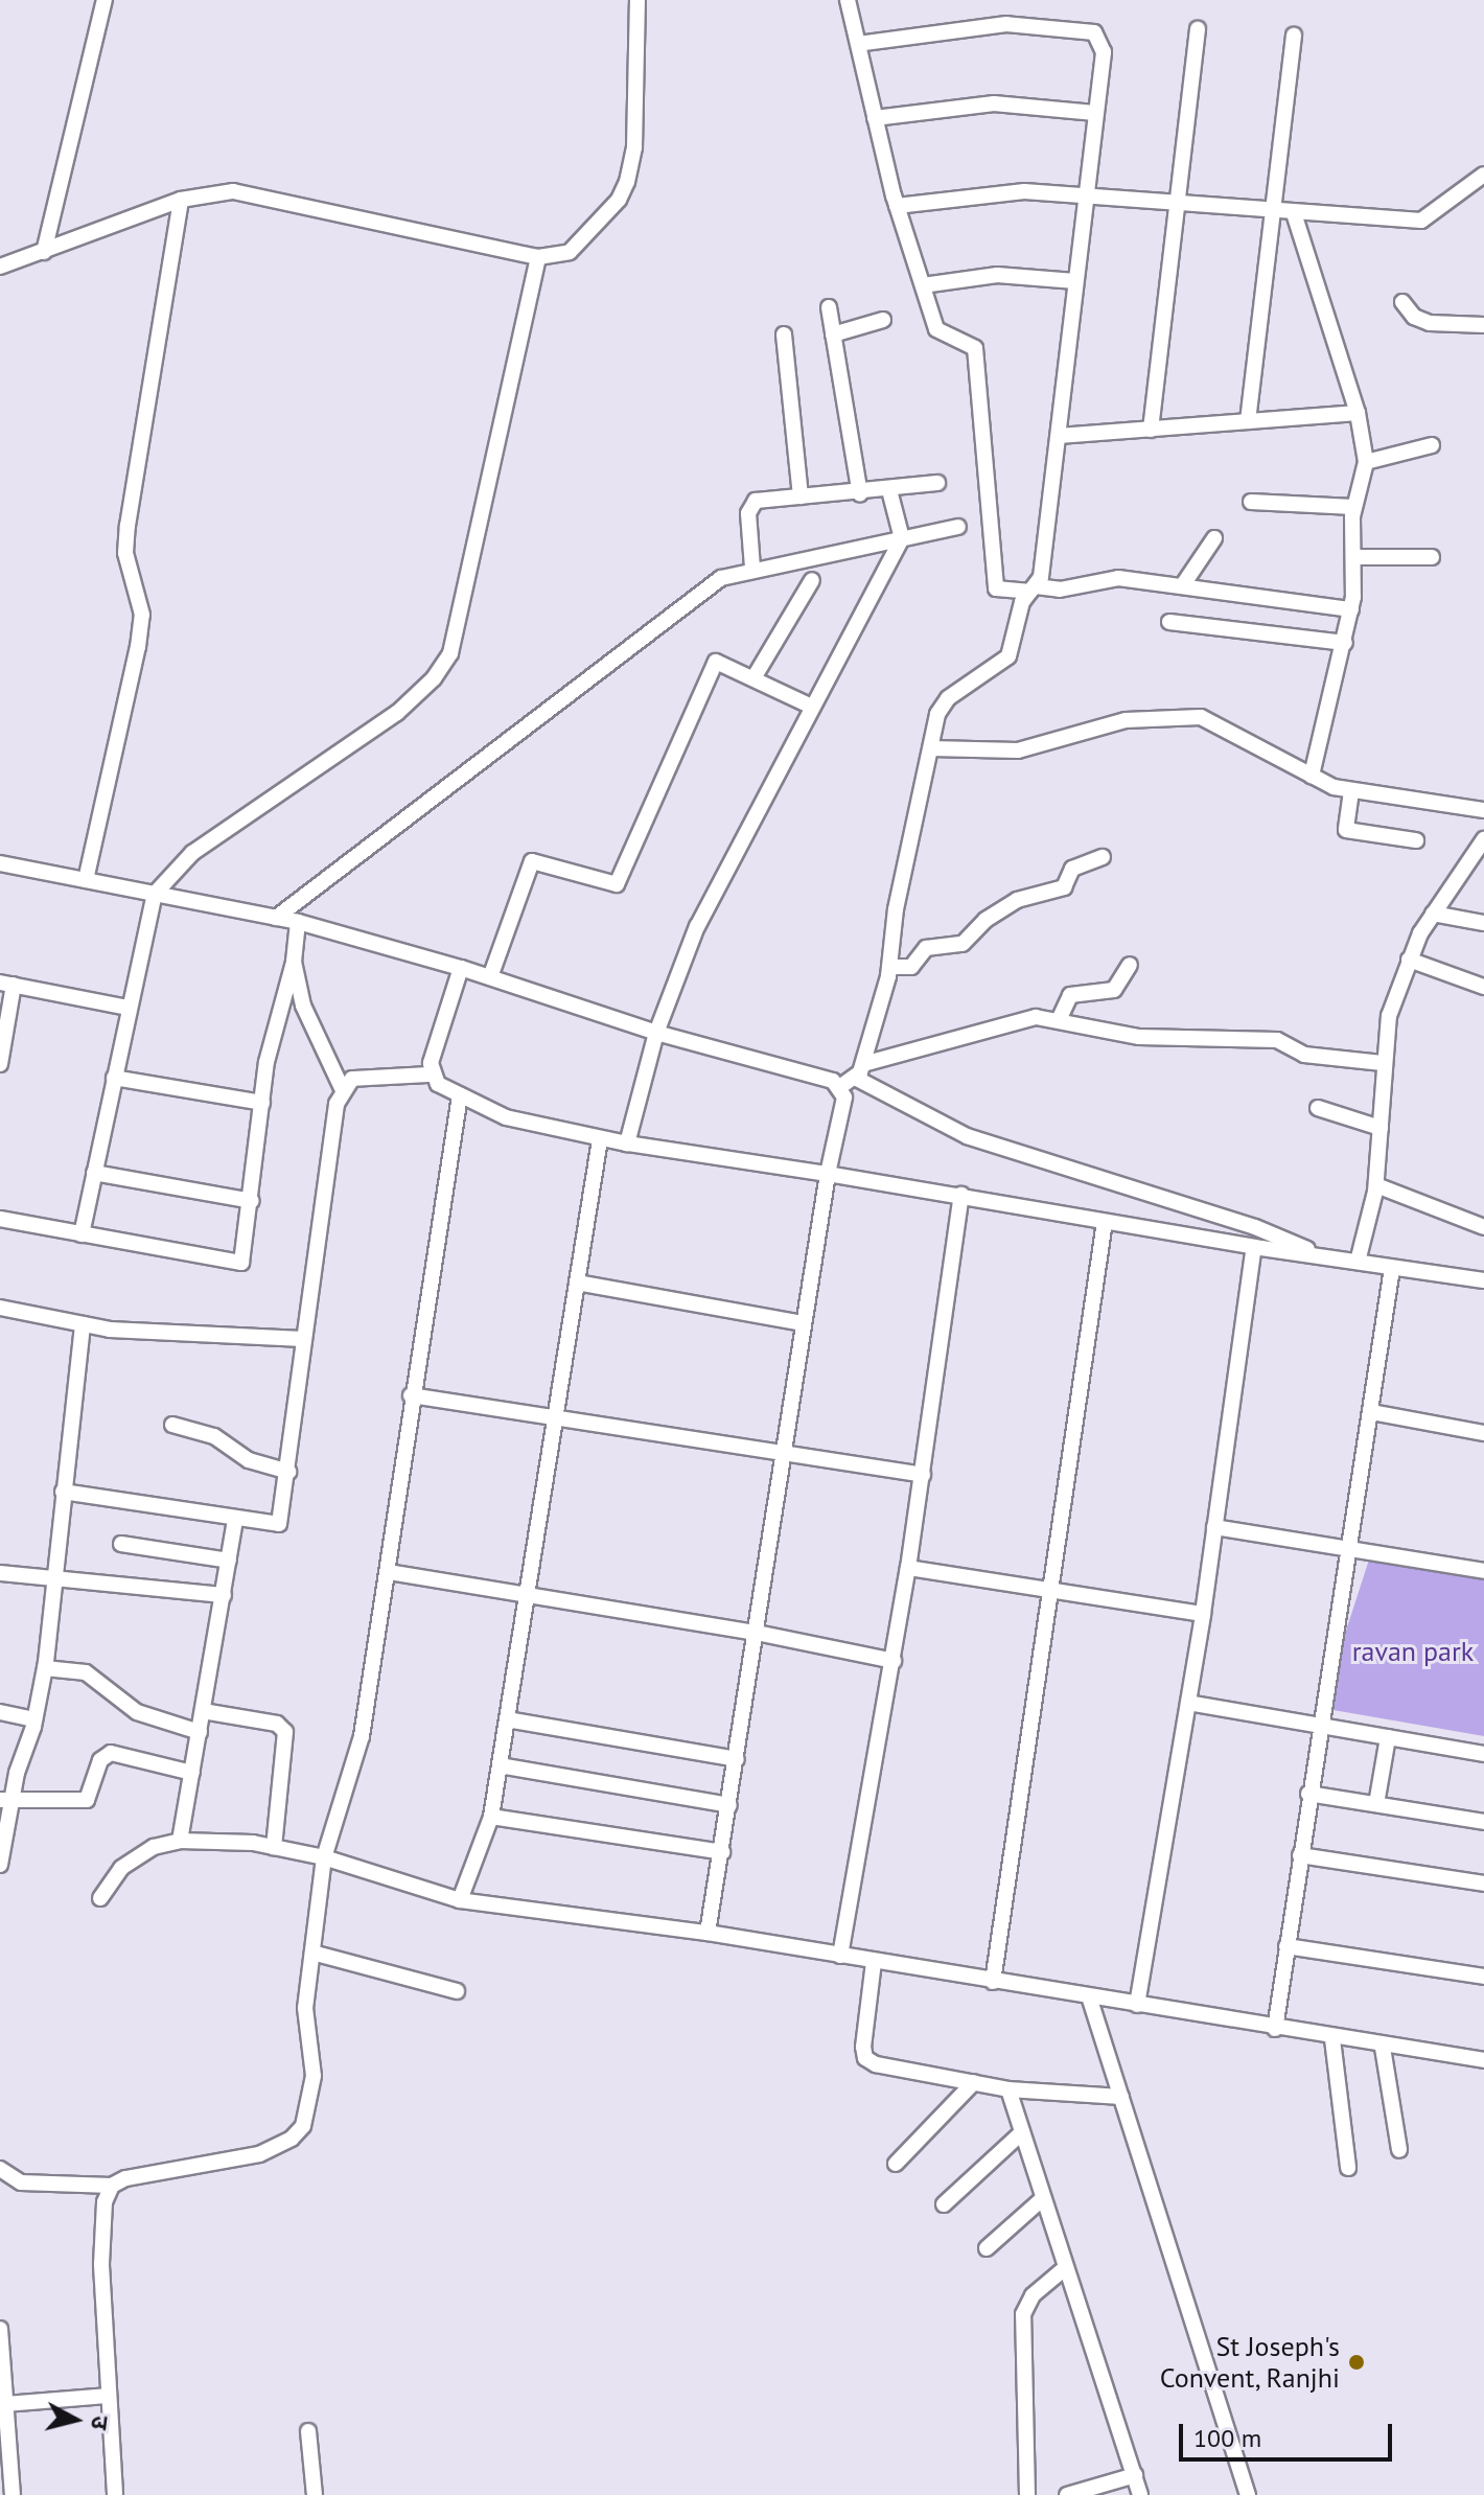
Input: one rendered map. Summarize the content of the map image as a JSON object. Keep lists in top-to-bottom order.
{
  "parks": ["ravan park"],
  "places": ["St Joseph's Convent, Ranjhi"],
  "scale_bar": "100 m",
  "north": "right"
}
